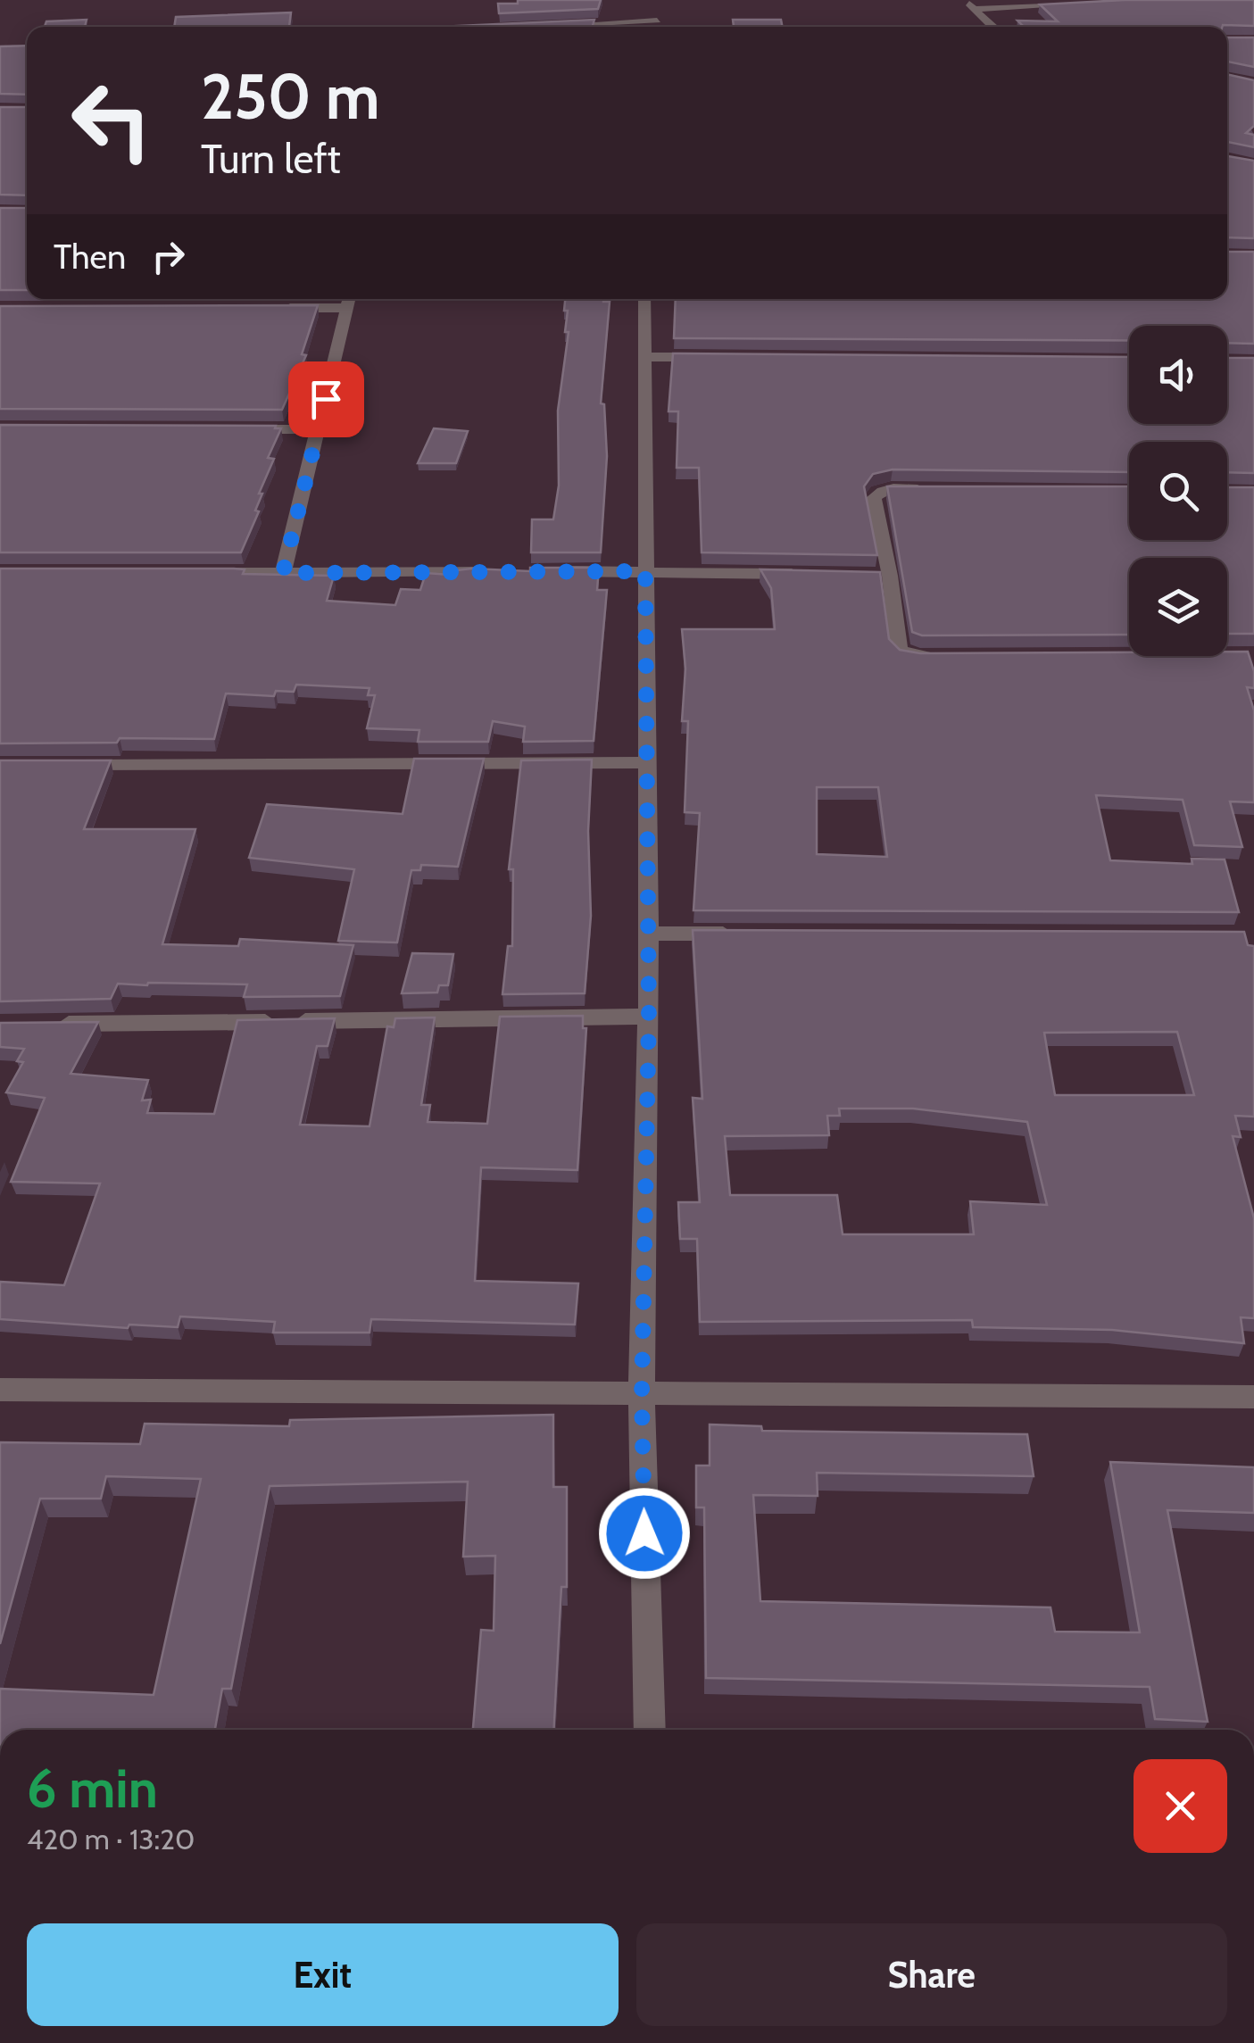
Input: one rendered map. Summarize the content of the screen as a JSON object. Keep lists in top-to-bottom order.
{
  "page": {
    "turn": ["250 m", "Turn left"],
    "then": "Then",
    "heading": ["6 min", "420 m · 13:20"],
    "buttons": ["Exit", "Share"]
  }
}
